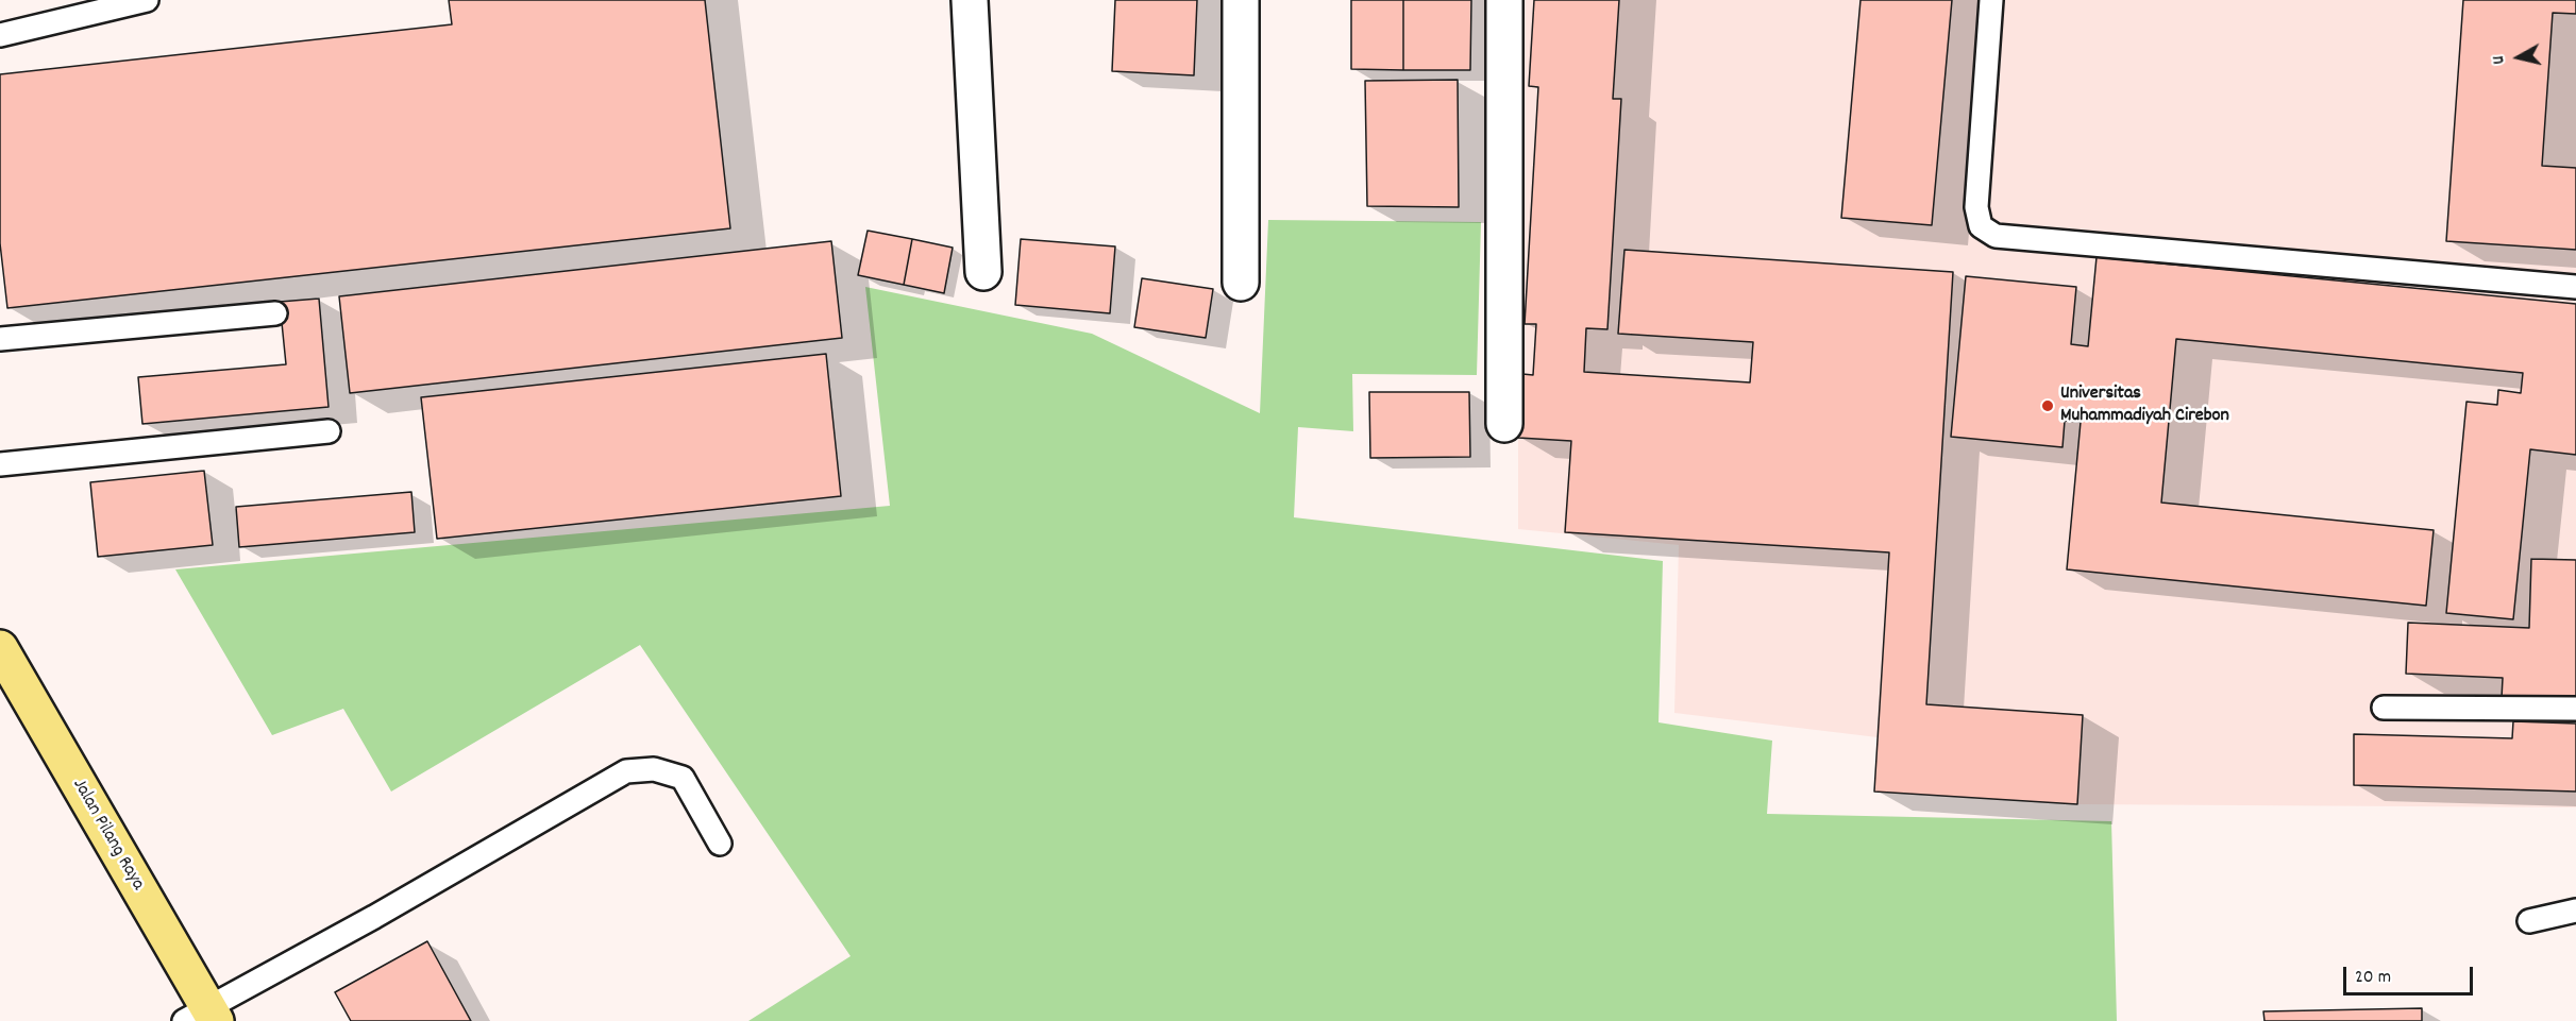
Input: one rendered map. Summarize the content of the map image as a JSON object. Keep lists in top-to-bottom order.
{
  "streets": {
    "highway": ["Jalan Pilang Raya"]
  },
  "places": ["Universitas Muhammadiyah Cirebon"],
  "scale_bar": "20 m",
  "north": "left"
}
